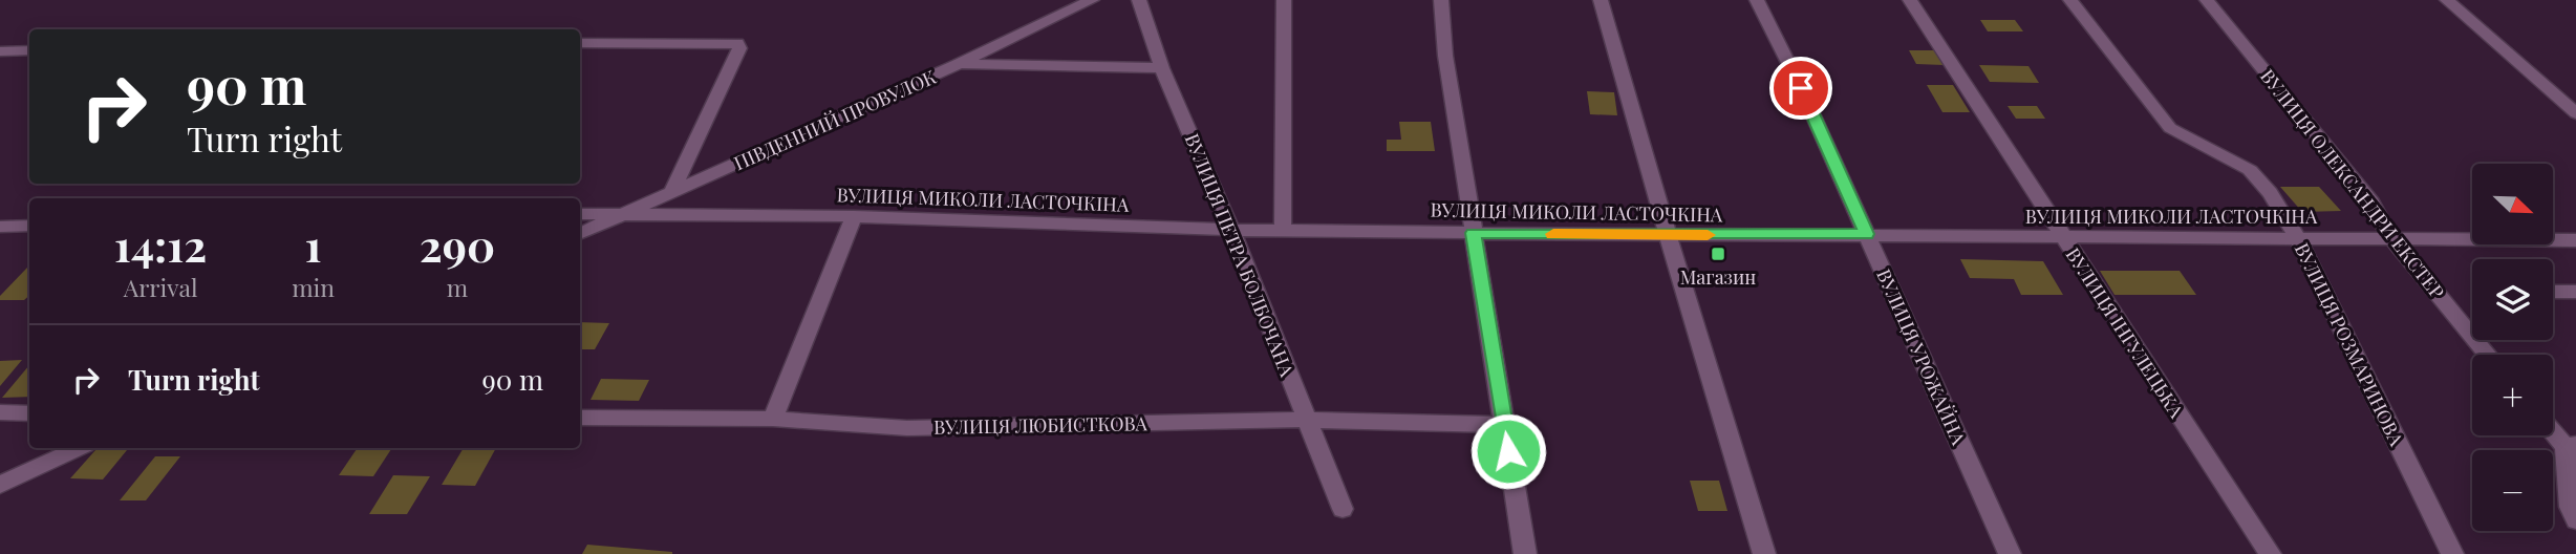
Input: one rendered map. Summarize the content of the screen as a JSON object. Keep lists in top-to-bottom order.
{
  "streets": {
    "street": [
      "ПІВДЕННИЙ ПРОВУЛОК",
      "ВУЛИЦЯ ОЛЕКСАНДРИ ЕКСТЕР",
      "ВУЛИЦЯ МИКОЛИ ЛАСТОЧКІНА",
      "ВУЛИЦЯ ПЕТРА БОЛБОЧАНА",
      "ВУЛИЦЯ ІНГУЛЕЦЬКА",
      "ВУЛИЦЯ РОЗМАРИНОВА",
      "ВУЛИЦЯ УРОЖАЙНА",
      "ВУЛИЦЯ ЛЮБИСТКОВА"
    ]
  },
  "crossings": [
    ["ПІВДЕННИЙ ПРОВУЛОК", "ВУЛИЦЯ МИКОЛИ ЛАСТОЧКІНА"],
    ["ВУЛИЦЯ ОЛЕКСАНДРИ ЕКСТЕР", "ВУЛИЦЯ МИКОЛИ ЛАСТОЧКІНА"],
    ["ВУЛИЦЯ МИКОЛИ ЛАСТОЧКІНА", "ВУЛИЦЯ ПЕТРА БОЛБОЧАНА"],
    ["ВУЛИЦЯ МИКОЛИ ЛАСТОЧКІНА", "ВУЛИЦЯ ІНГУЛЕЦЬКА"],
    ["ВУЛИЦЯ МИКОЛИ ЛАСТОЧКІНА", "ВУЛИЦЯ РОЗМАРИНОВА"],
    ["ВУЛИЦЯ МИКОЛИ ЛАСТОЧКІНА", "ВУЛИЦЯ УРОЖАЙНА"],
    ["ВУЛИЦЯ ПЕТРА БОЛБОЧАНА", "ВУЛИЦЯ ЛЮБИСТКОВА"]
  ],
  "places": {
    "transit": ["Магазин"]
  },
  "north": "bottom right",
  "page": {
    "turn": ["90 m", "Turn right"],
    "map_buttons": ["+", "−"],
    "eta": [
      "14:12",
      "Arrival",
      "1",
      "min",
      "290",
      "m"
    ],
    "list": [
      {
        "name": "Turn right",
        "value": "90 m"
      }
    ]
  }
}
